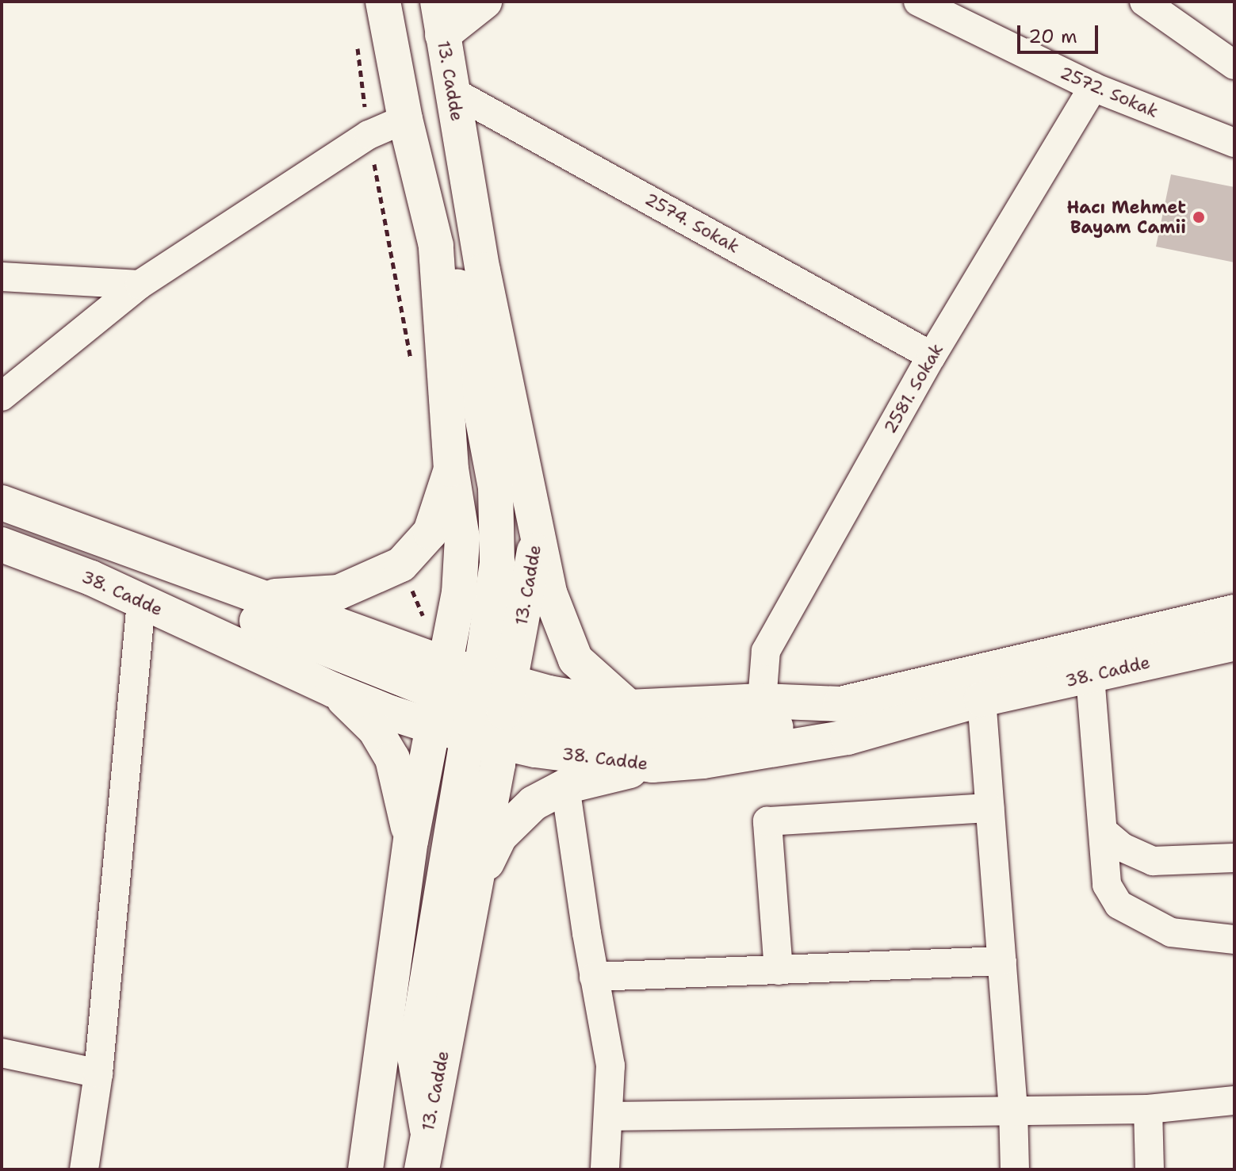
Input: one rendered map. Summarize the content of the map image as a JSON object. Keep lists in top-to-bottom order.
{
  "streets": {
    "main road": ["13. Cadde", "38. Cadde"],
    "street": ["2572. Sokak", "2574. Sokak", "2581. Sokak"]
  },
  "crossings": [
    ["13. Cadde", "2574. Sokak"],
    ["13. Cadde", "38. Cadde"],
    ["2572. Sokak", "2581. Sokak"],
    ["2574. Sokak", "2581. Sokak"],
    ["2581. Sokak", "38. Cadde"]
  ],
  "places": ["Hacı Mehmet Bayam Camii"],
  "scale_bar": "20 m"
}
